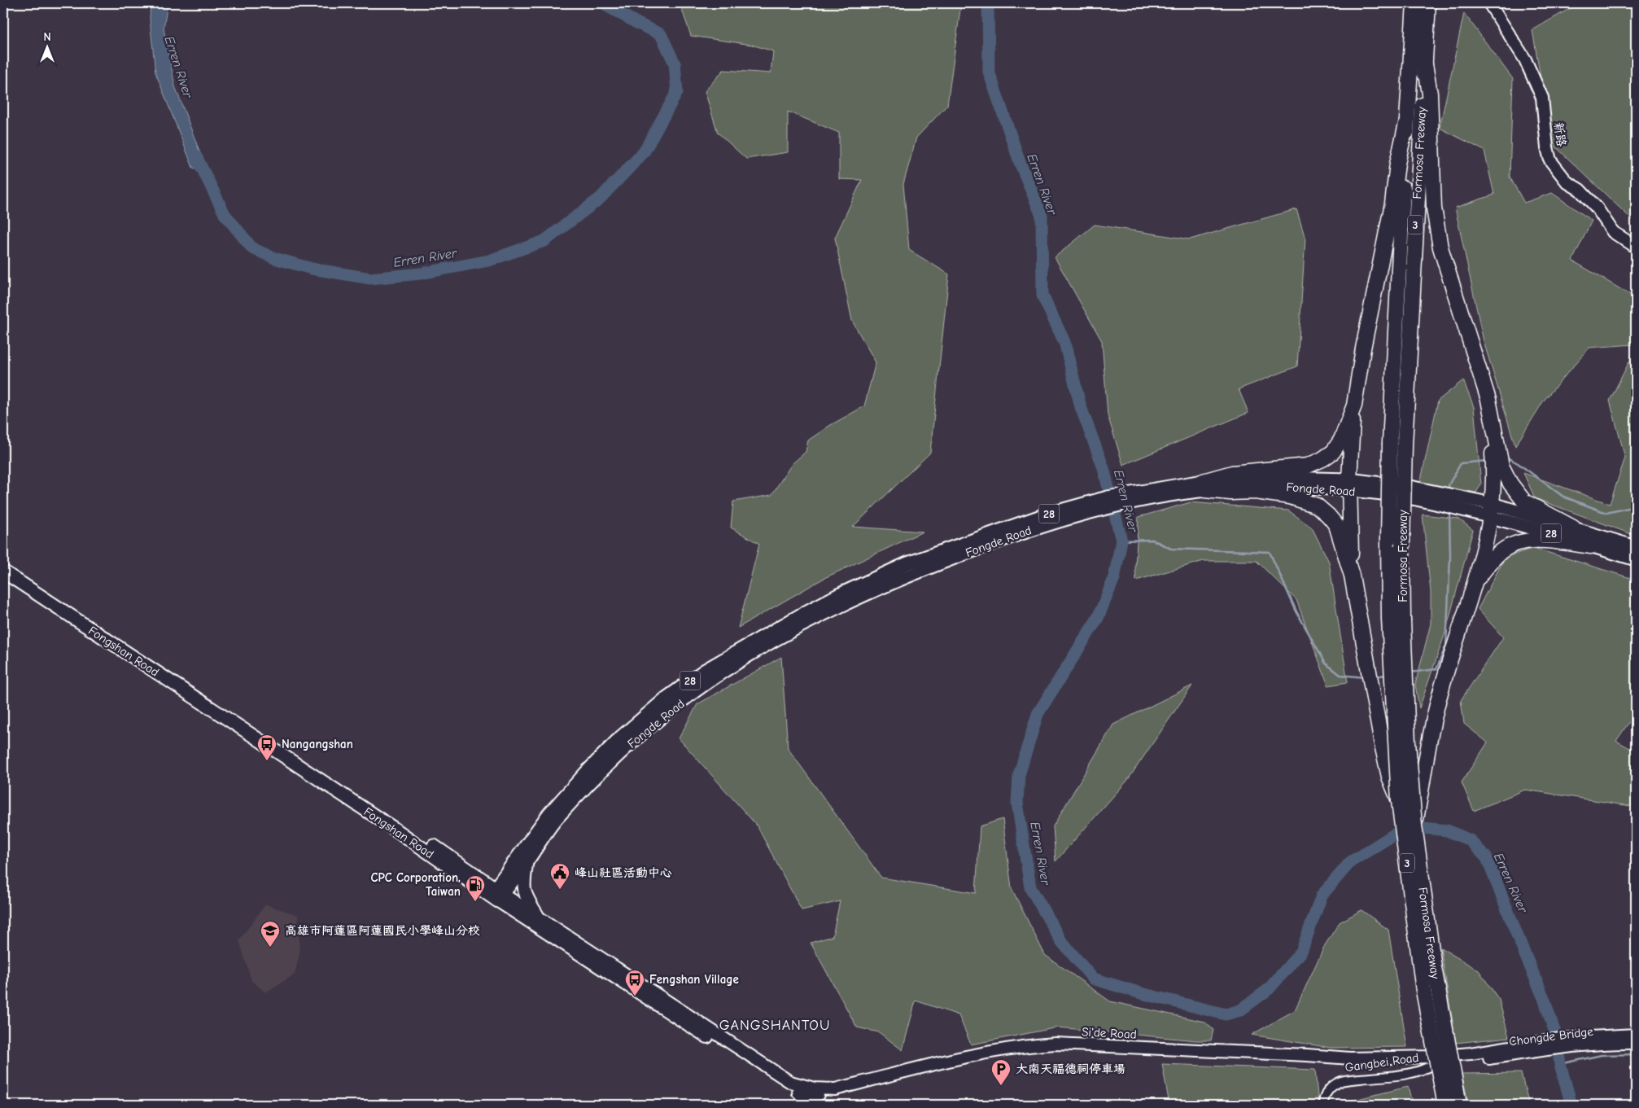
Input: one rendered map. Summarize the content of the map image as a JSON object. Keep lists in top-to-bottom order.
{
  "streets": {
    "highway": ["Formosa Freeway", "3"],
    "main road": ["Fongde Road", "28", "Fongshan Road"],
    "street": [
      "新路",
      "Si'de Road",
      "Chongde Bridge",
      "Gangbei Road"
    ]
  },
  "crossings": [
    ["Fongde Road", "Fongshan Road"],
    ["Fongshan Road", "Si'de Road"],
    ["Si'de Road", "Chongde Bridge"],
    ["Si'de Road", "Gangbei Road"]
  ],
  "districts": ["GANGSHANTOU"],
  "water": ["Erren River"],
  "places": {
    "bus stop": ["Nangangshan", "Fengshan Village"],
    "public building": ["峰山社區活動中心"],
    "fuel station": ["CPC Corporation, Taiwan"],
    "school or university": ["高雄市阿蓮區阿蓮國民小學峰山分校"],
    "parking": ["大南天福德祠停車場"]
  },
  "north": "top"
}
